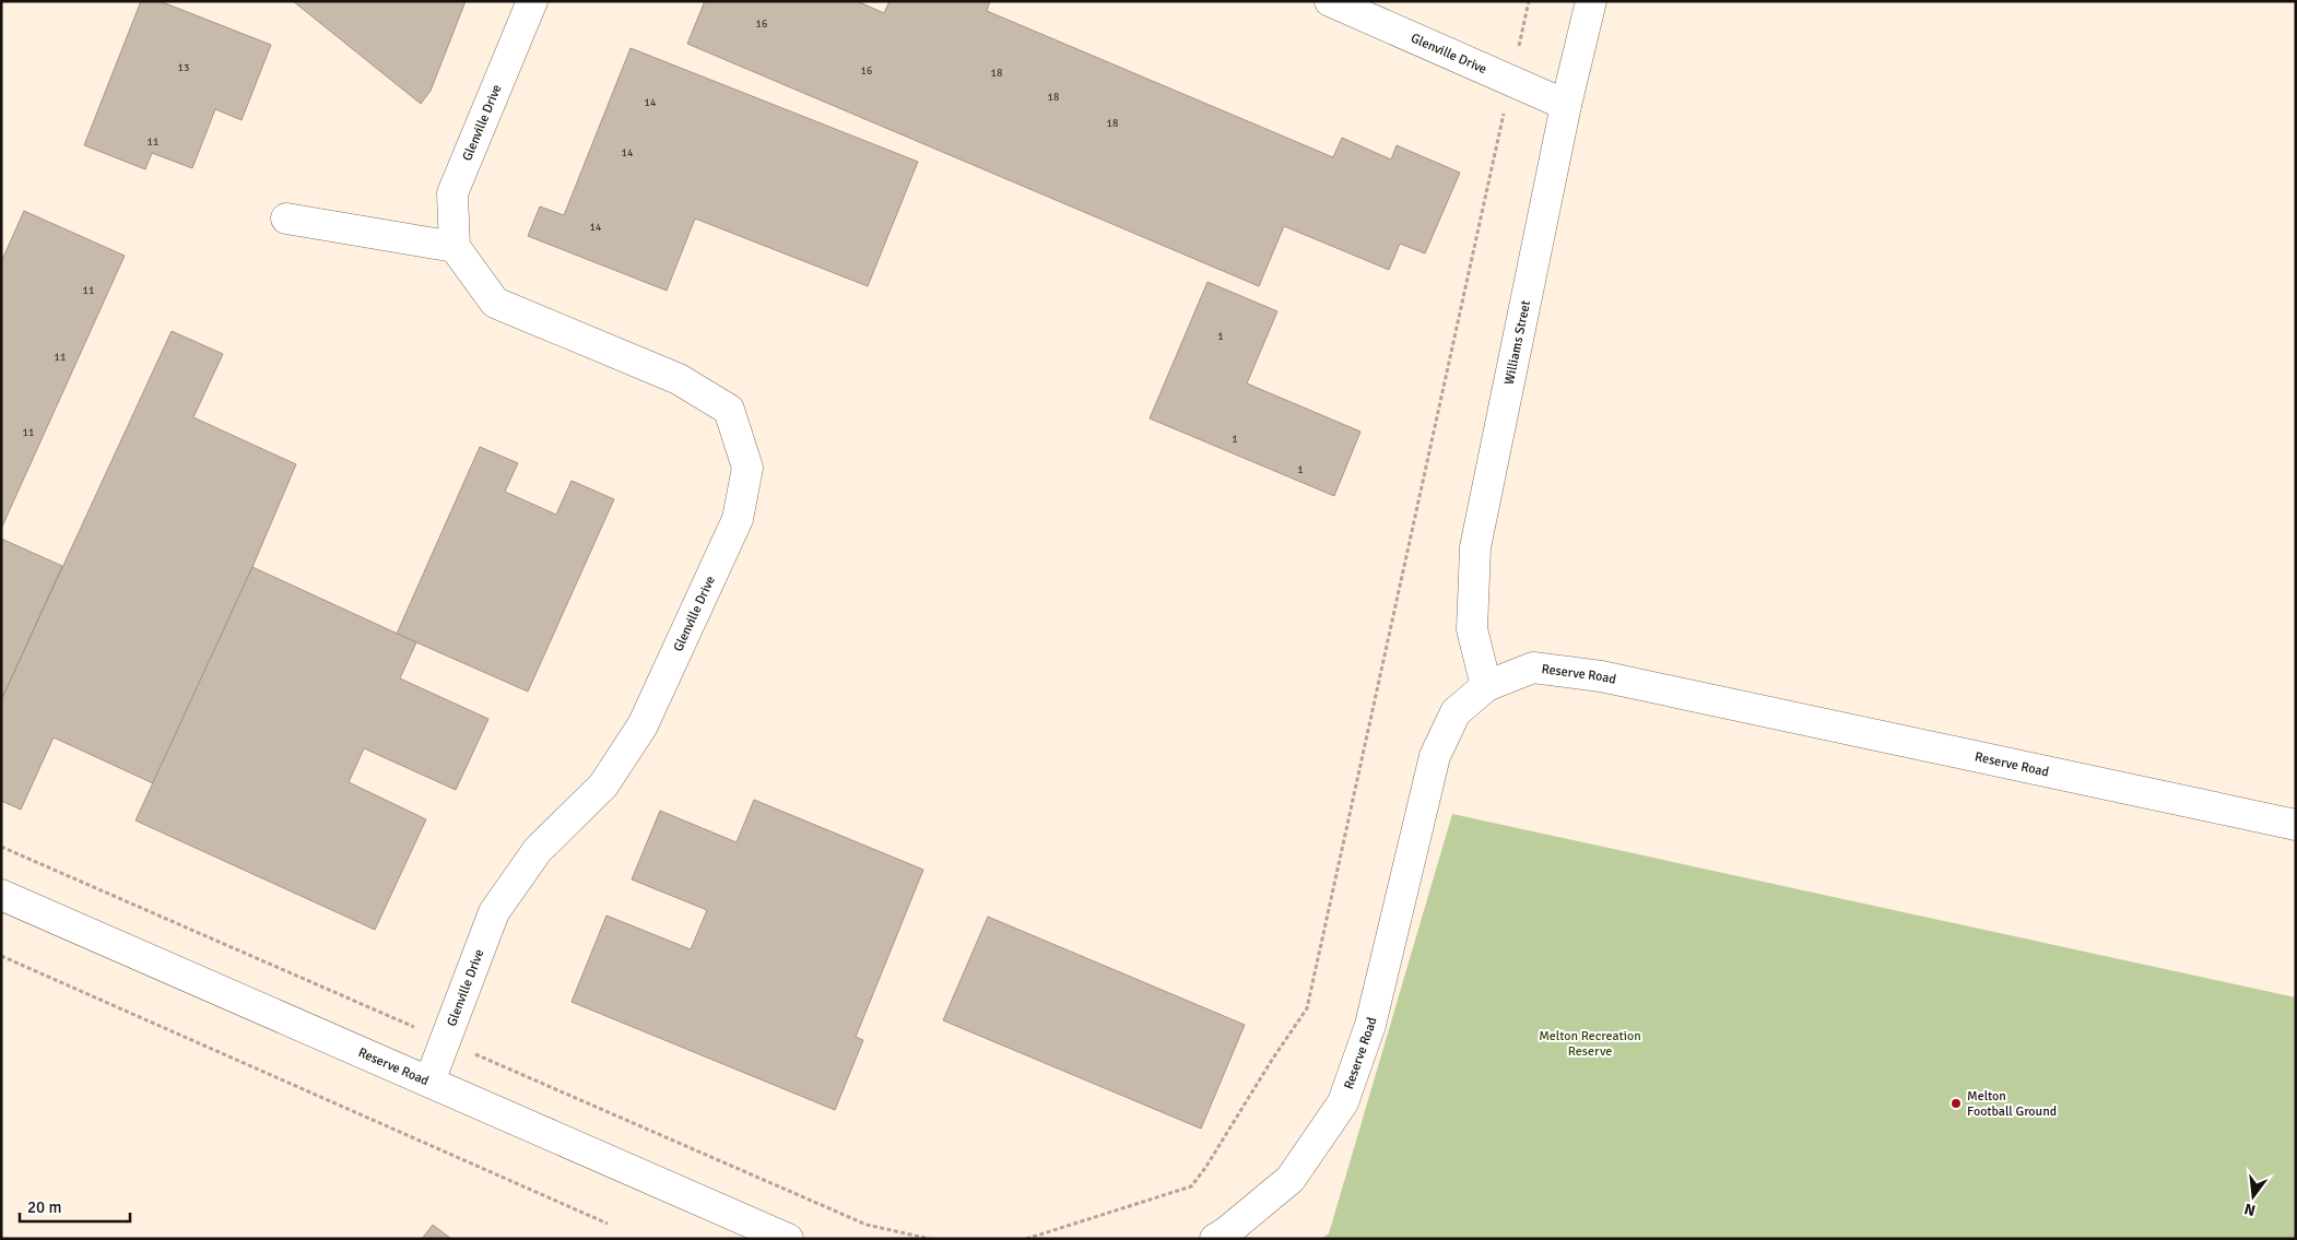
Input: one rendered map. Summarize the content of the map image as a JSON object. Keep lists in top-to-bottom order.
{
  "streets": {
    "street": ["Glenville Drive", "Williams Street", "Reserve Road"]
  },
  "crossings": [
    ["Glenville Drive", "Williams Street"],
    ["Glenville Drive", "Reserve Road"],
    ["Williams Street", "Reserve Road"]
  ],
  "parks": ["Melton Recreation Reserve"],
  "places": ["Melton Football Ground"],
  "house_numbers": [
    "16",
    "13",
    "16",
    "18",
    "18",
    "14",
    "18",
    "11",
    "14",
    "14",
    "11",
    "1",
    "11",
    "11",
    "1",
    "1"
  ],
  "scale_bar": "20 m",
  "north": "bottom"
}
